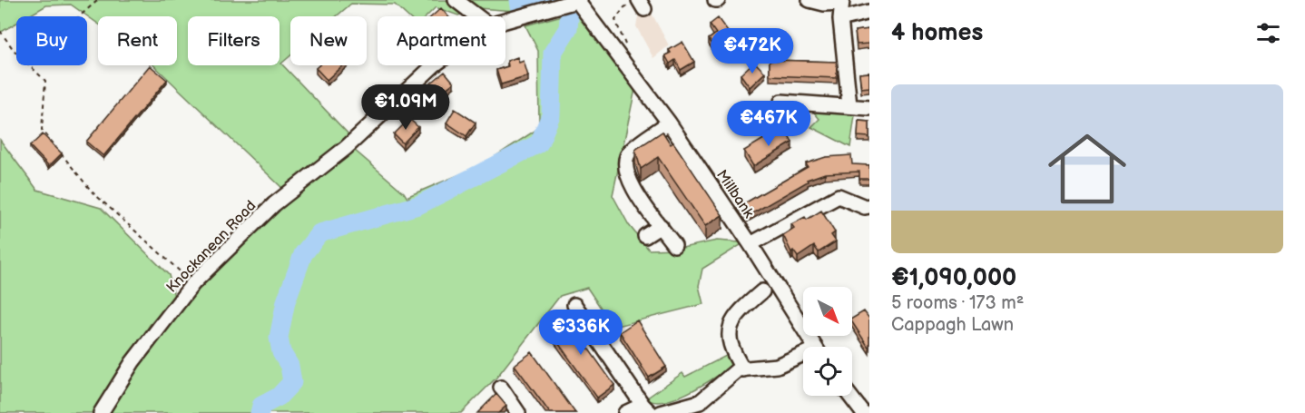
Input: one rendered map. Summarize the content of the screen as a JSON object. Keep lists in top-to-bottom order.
{
  "streets": {
    "street": ["Millbank", "Knockanean Road"]
  },
  "north": "bottom right",
  "page": {
    "heading": "4 homes",
    "chip": [
      "Buy",
      "Rent",
      "Filters",
      "New",
      "Apartment"
    ],
    "price": [
      "€472K",
      "€1.09M",
      "€467K",
      "€336K"
    ],
    "list": [
      {
        "name": "€1,090,000",
        "note": "5 rooms · 173 m² · Cappagh Lawn"
      }
    ]
  }
}
